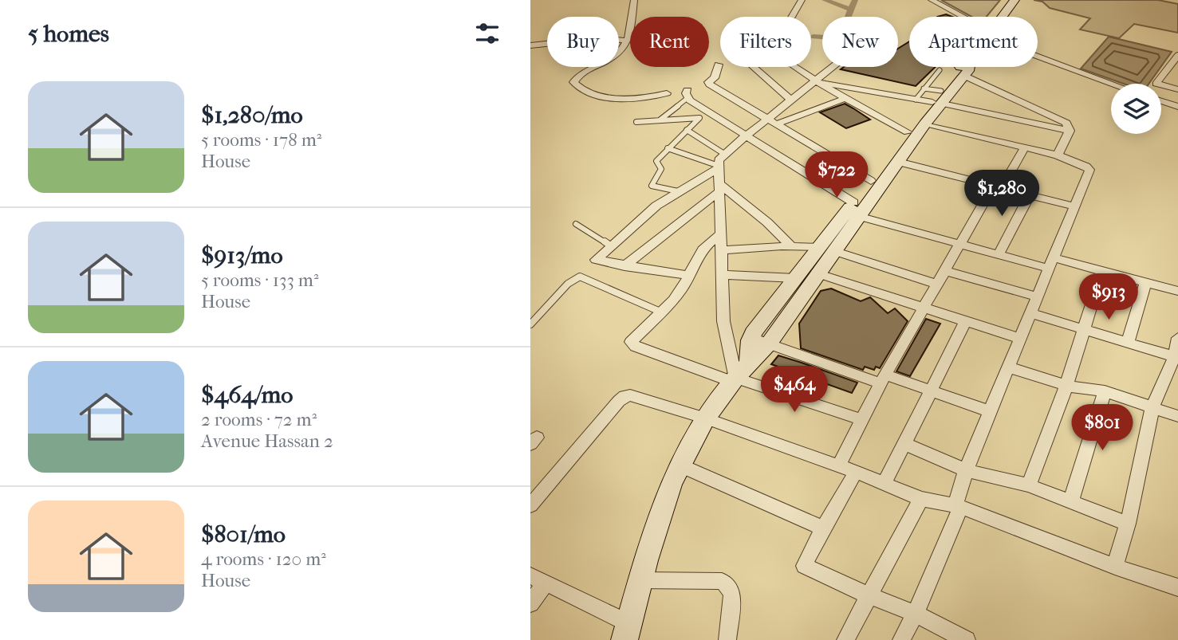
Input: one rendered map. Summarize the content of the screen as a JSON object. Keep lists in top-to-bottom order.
{
  "page": {
    "heading": "5 homes",
    "chip": [
      "Buy",
      "Rent",
      "Filters",
      "New",
      "Apartment"
    ],
    "list": [
      {
        "name": "$1,280/mo",
        "note": "5 rooms · 178 m² · House"
      },
      {
        "name": "$913/mo",
        "note": "5 rooms · 133 m² · House"
      },
      {
        "name": "$464/mo",
        "note": "2 rooms · 72 m² · Avenue Hassan 2"
      },
      {
        "name": "$801/mo",
        "note": "4 rooms · 120 m² · House"
      }
    ],
    "price": [
      "$722",
      "$1,280",
      "$913",
      "$464",
      "$801"
    ]
  }
}
